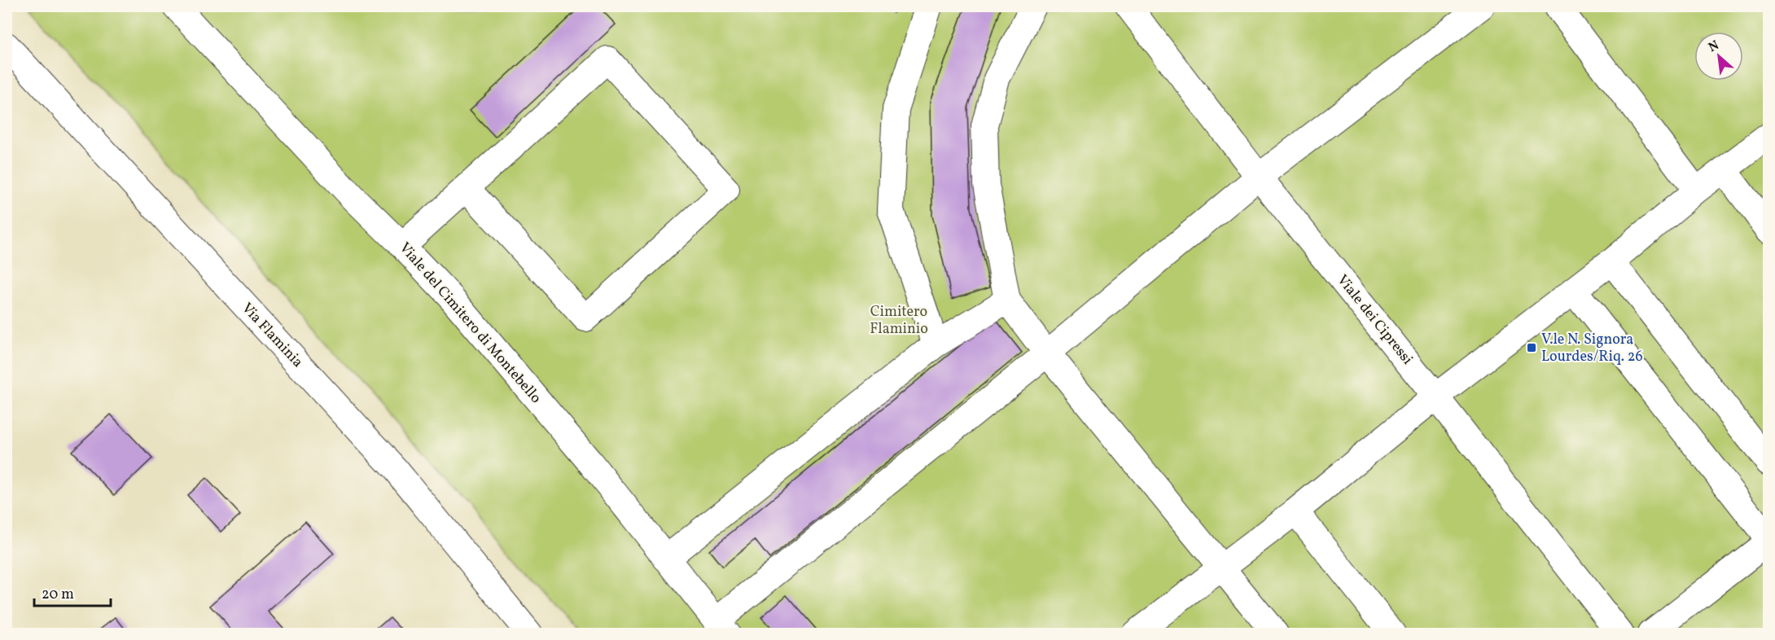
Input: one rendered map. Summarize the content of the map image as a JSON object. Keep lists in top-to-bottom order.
{
  "streets": {
    "street": ["Viale dei Cipressi", "Viale del Cimitero di Montebello", "Via Flaminia"]
  },
  "parks": ["Cimitero Flaminio"],
  "places": {
    "transit": ["V.le N. Signora Lourdes/Riq. 26"]
  },
  "scale_bar": "20 m",
  "north": "top left"
}
